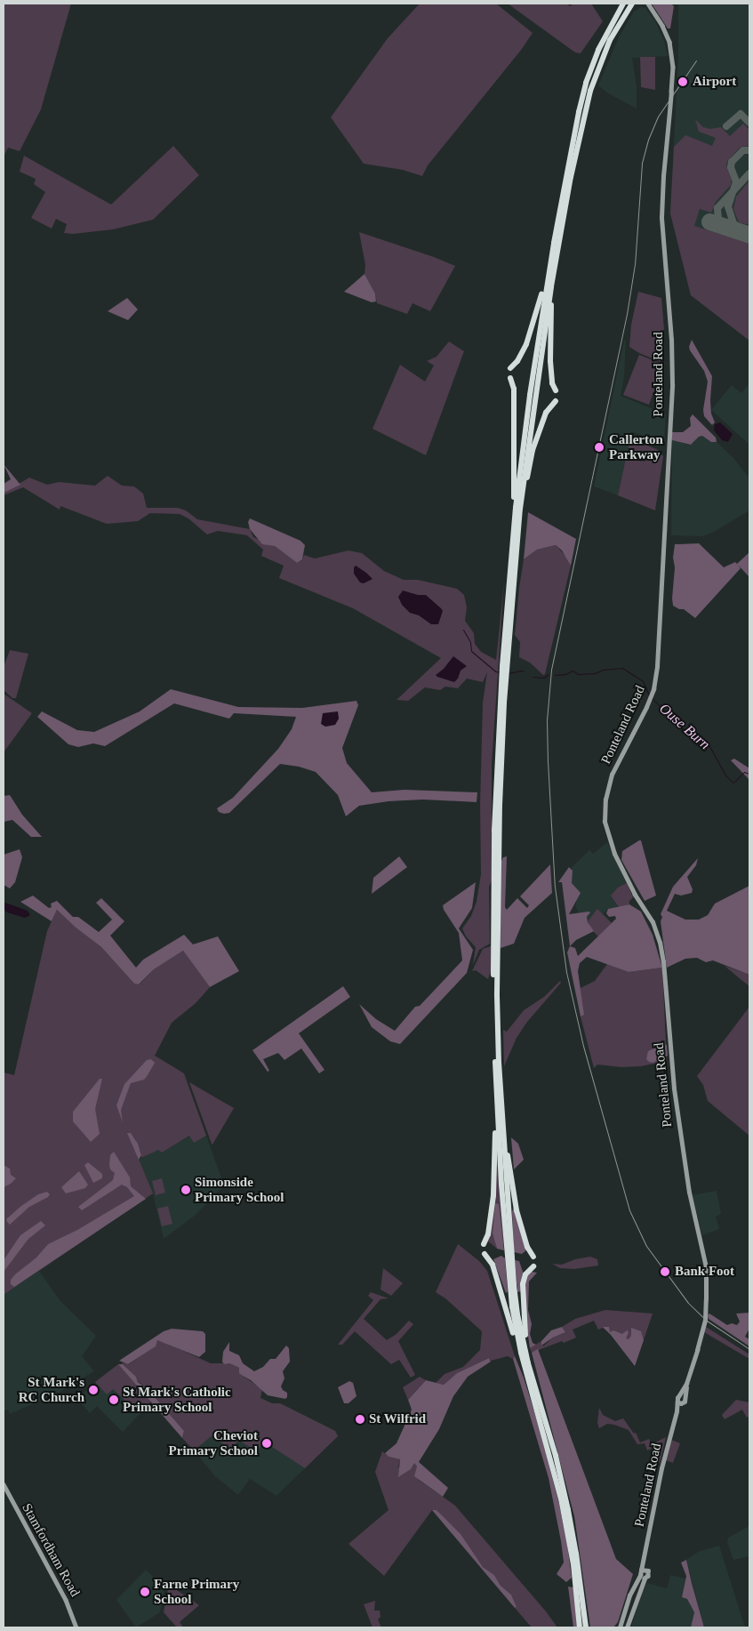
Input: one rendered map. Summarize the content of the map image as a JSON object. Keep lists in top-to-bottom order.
{
  "streets": {
    "main road": ["Ponteland Road", "Stamfordham Road"]
  },
  "water": ["Ouse Burn"],
  "places": [
    "Airport",
    "Callerton Parkway",
    "Simonside Primary School",
    "Bank Foot",
    "St Mark's RC Church",
    "St Mark's Catholic Primary School",
    "St Wilfrid",
    "Cheviot Primary School",
    "Farne Primary School"
  ]
}
